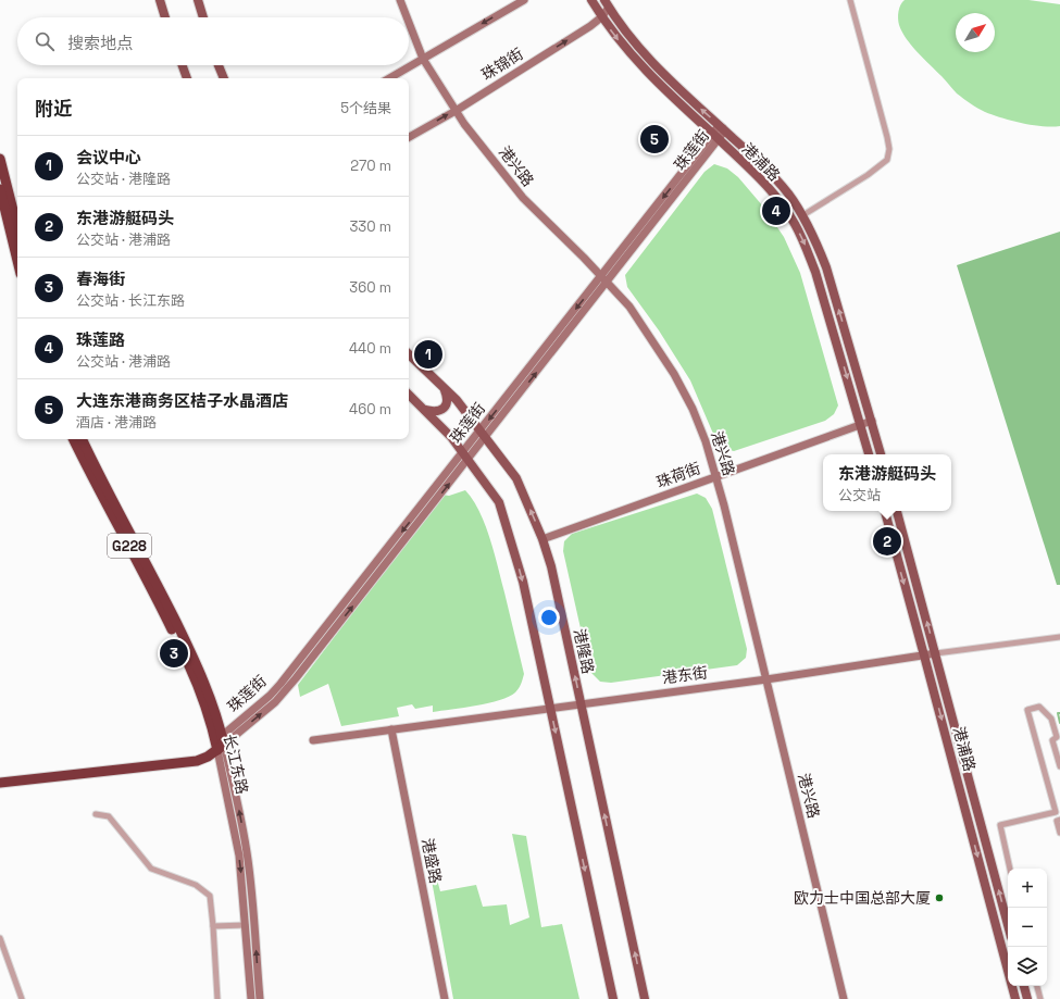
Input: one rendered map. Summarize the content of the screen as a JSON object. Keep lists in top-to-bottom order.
{
  "streets": {
    "highway": ["G228", "长江东路"],
    "main road": [
      "珠锦街",
      "珠莲街",
      "港浦路",
      "港兴路",
      "珠荷街",
      "港隆路",
      "港东街",
      "港盛路"
    ]
  },
  "crossings": [
    ["珠锦街", "港浦路"],
    ["珠锦街", "港兴路"],
    ["珠莲街", "港浦路"],
    ["珠莲街", "港兴路"],
    ["珠莲街", "港隆路"],
    ["珠莲街", "长江东路"],
    ["港浦路", "珠荷街"],
    ["港浦路", "港东街"],
    ["港兴路", "珠荷街"],
    ["港兴路", "港东街"],
    ["珠荷街", "港隆路"],
    ["港隆路", "港东街"],
    ["港东街", "港盛路"]
  ],
  "places": ["欧力士中国总部大厦"],
  "north": "top right",
  "page": {
    "search": "搜索地点",
    "heading": ["附近", "5个结果"],
    "pins": [
      "5",
      "4",
      "1",
      "2",
      "3"
    ],
    "list": [
      {
        "mark": "1",
        "name": "会议中心",
        "note": "公交站 · 港隆路",
        "value": "270 m"
      },
      {
        "mark": "2",
        "name": "东港游艇码头",
        "note": "公交站 · 港浦路",
        "value": "330 m"
      },
      {
        "mark": "3",
        "name": "春海街",
        "note": "公交站 · 长江东路",
        "value": "360 m"
      },
      {
        "mark": "4",
        "name": "珠莲路",
        "note": "公交站 · 港浦路",
        "value": "440 m"
      },
      {
        "mark": "5",
        "name": "大连东港商务区桔子水晶酒店",
        "note": "酒店 · 港浦路",
        "value": "460 m"
      }
    ],
    "popup": ["东港游艇码头", "公交站"],
    "map_buttons": ["+", "−"]
  }
}
